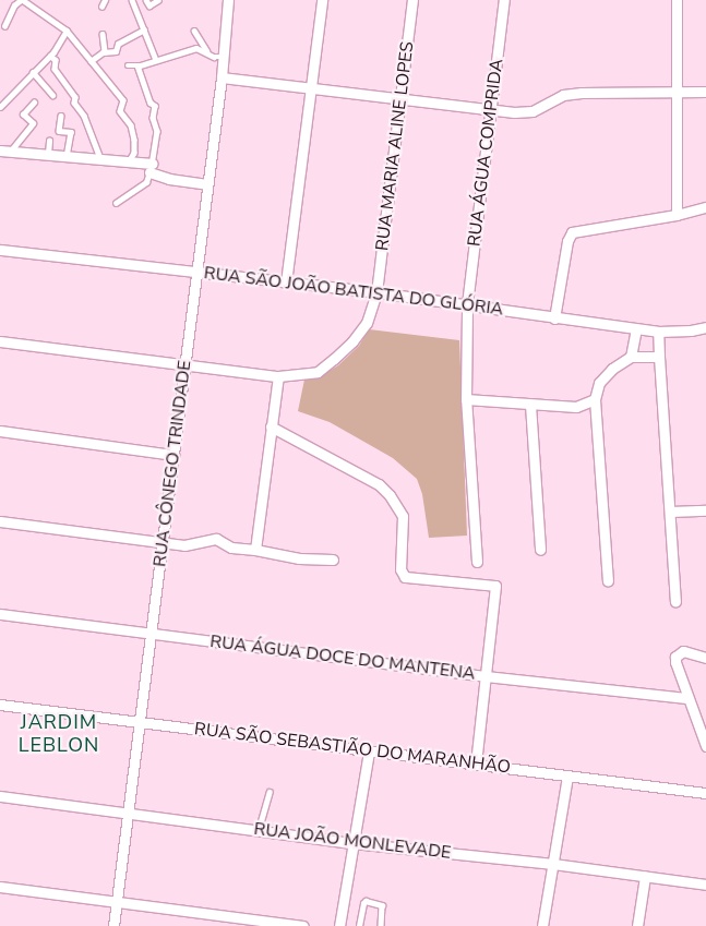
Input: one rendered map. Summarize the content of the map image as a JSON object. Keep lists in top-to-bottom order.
{
  "streets": {
    "street": [
      "RUA MARIA ALINE LOPES",
      "RUA ÁGUA COMPRIDA",
      "RUA SÃO JOÃO BATISTA DO GLÓRIA",
      "RUA CÔNEGO TRINDADE",
      "RUA ÁGUA DOCE DO MANTENA",
      "RUA SÃO SEBASTIÃO DO MARANHÃO",
      "RUA JOÃO MONLEVADE"
    ]
  },
  "crossings": [
    ["RUA MARIA ALINE LOPES", "RUA SÃO JOÃO BATISTA DO GLÓRIA"],
    ["RUA MARIA ALINE LOPES", "RUA CÔNEGO TRINDADE"],
    ["RUA ÁGUA COMPRIDA", "RUA SÃO JOÃO BATISTA DO GLÓRIA"],
    ["RUA SÃO JOÃO BATISTA DO GLÓRIA", "RUA CÔNEGO TRINDADE"],
    ["RUA CÔNEGO TRINDADE", "RUA ÁGUA DOCE DO MANTENA"],
    ["RUA CÔNEGO TRINDADE", "RUA SÃO SEBASTIÃO DO MARANHÃO"],
    ["RUA CÔNEGO TRINDADE", "RUA JOÃO MONLEVADE"]
  ],
  "districts": ["JARDIM LEBLON"]
}
